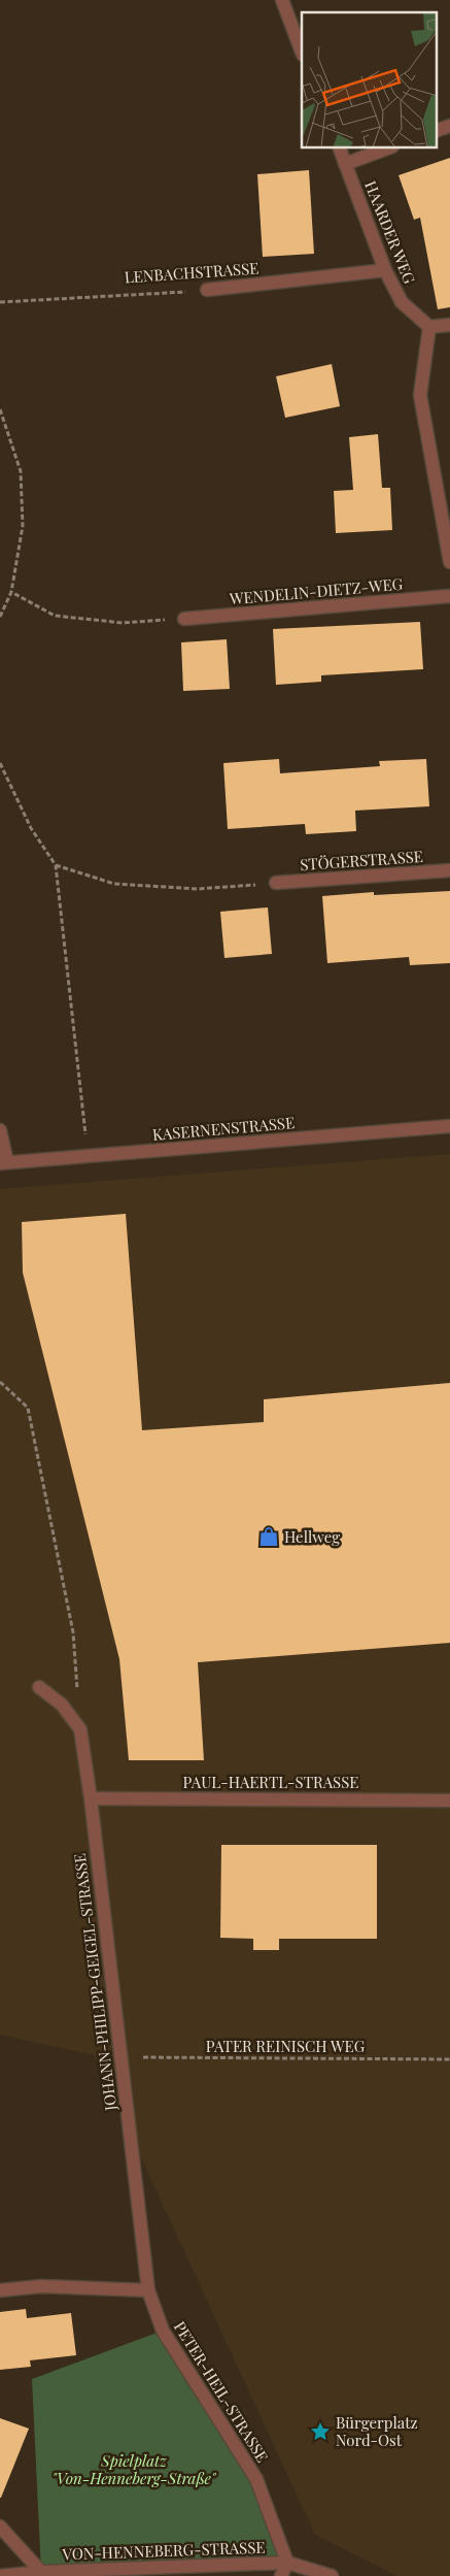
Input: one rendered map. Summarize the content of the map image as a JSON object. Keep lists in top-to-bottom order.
{
  "streets": {
    "street": [
      "HAARDER WEG",
      "LENBACHSTRASSE",
      "WENDELIN-DIETZ-WEG",
      "STÖGERSTRASSE",
      "KASERNENSTRASSE",
      "PAUL-HAERTL-STRASSE",
      "JOHANN-PHILIPP-GEIGEL-STRASSE",
      "PETER-HEIL-STRASSE",
      "VON-HENNEBERG-STRASSE"
    ],
    "path": ["PATER REINISCH WEG"]
  },
  "crossings": [
    ["HAARDER WEG", "LENBACHSTRASSE"],
    ["PAUL-HAERTL-STRASSE", "JOHANN-PHILIPP-GEIGEL-STRASSE"],
    ["JOHANN-PHILIPP-GEIGEL-STRASSE", "PATER REINISCH WEG"],
    ["JOHANN-PHILIPP-GEIGEL-STRASSE", "PETER-HEIL-STRASSE"],
    ["PETER-HEIL-STRASSE", "VON-HENNEBERG-STRASSE"]
  ],
  "parks": ["Spielplatz \"Von-Henneberg-Straße\""],
  "places": {
    "shop": ["Hellweg"],
    "place": ["Bürgerplatz Nord-Ost"]
  }
}
